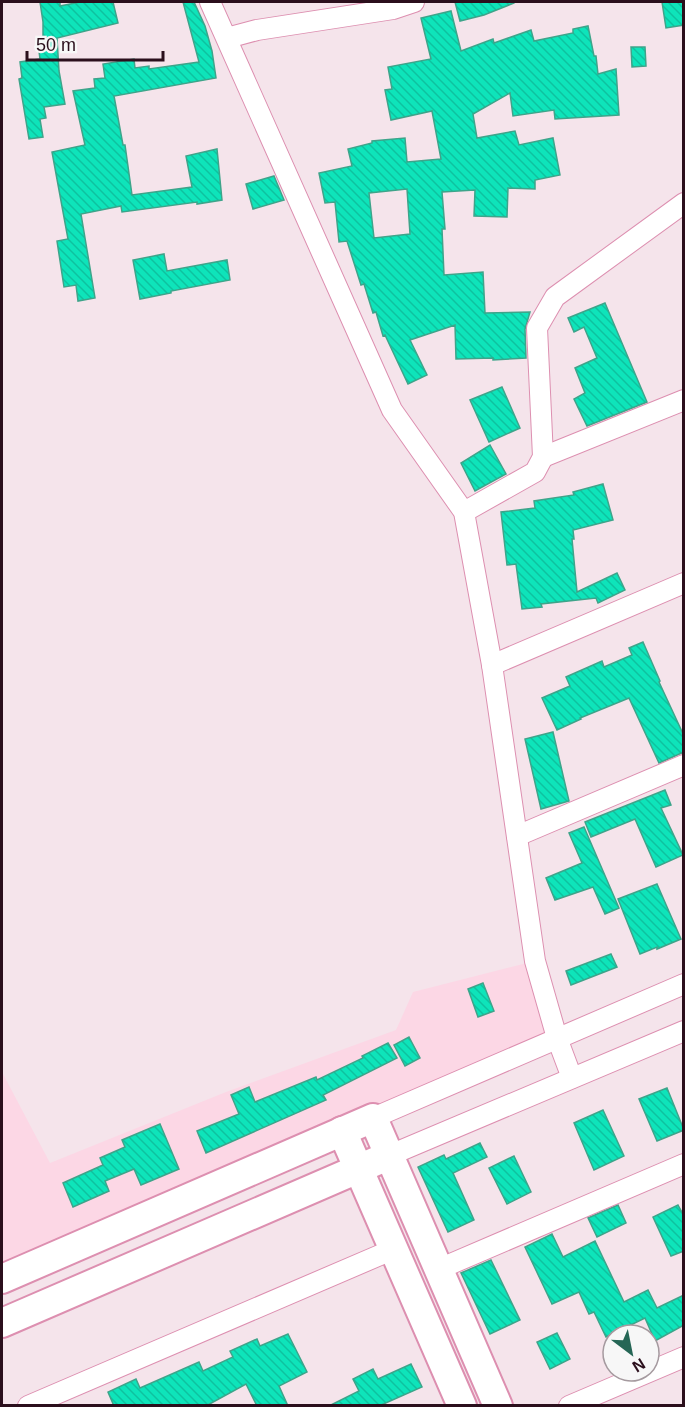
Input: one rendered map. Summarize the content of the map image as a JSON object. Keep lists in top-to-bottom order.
{
  "scale_bar": "50 m",
  "north": "bottom right"
}
